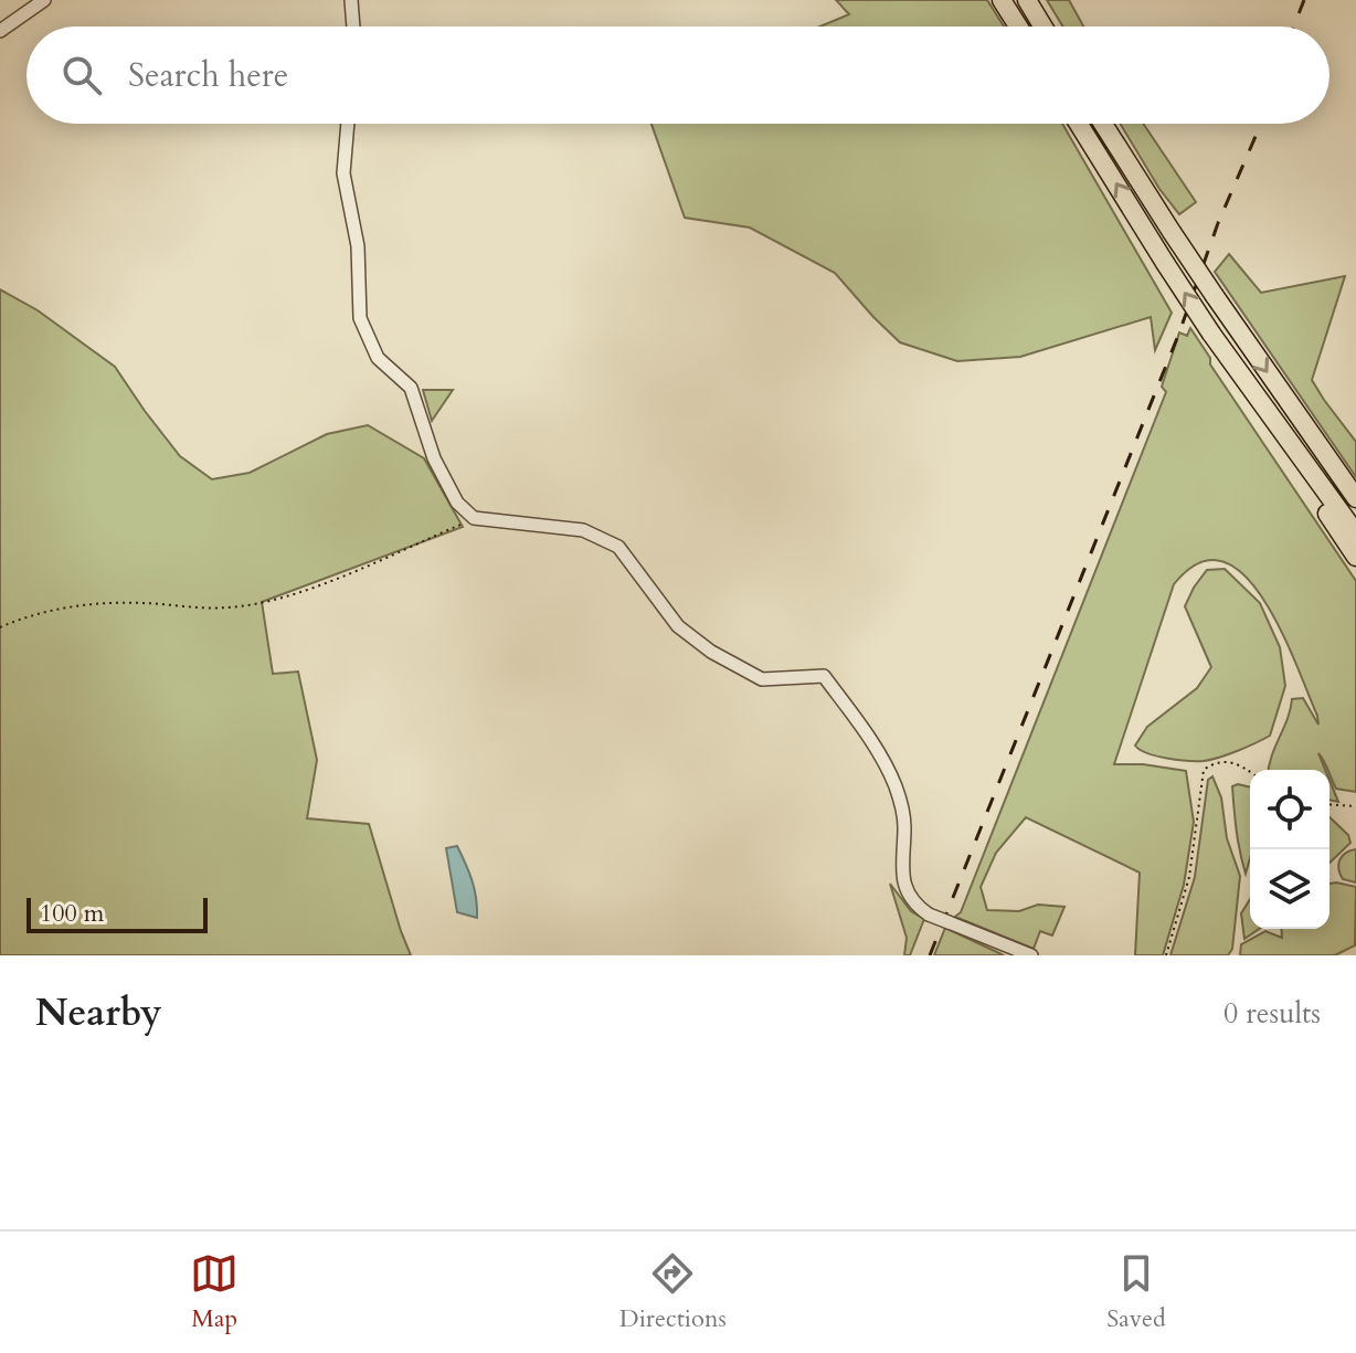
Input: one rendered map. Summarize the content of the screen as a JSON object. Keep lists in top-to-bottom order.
{
  "scale_bar": "100 m",
  "page": {
    "search": "Search here",
    "scale": "100 m",
    "heading": ["Nearby", "0 results"],
    "nav": ["Map", "Directions", "Saved"]
  }
}
